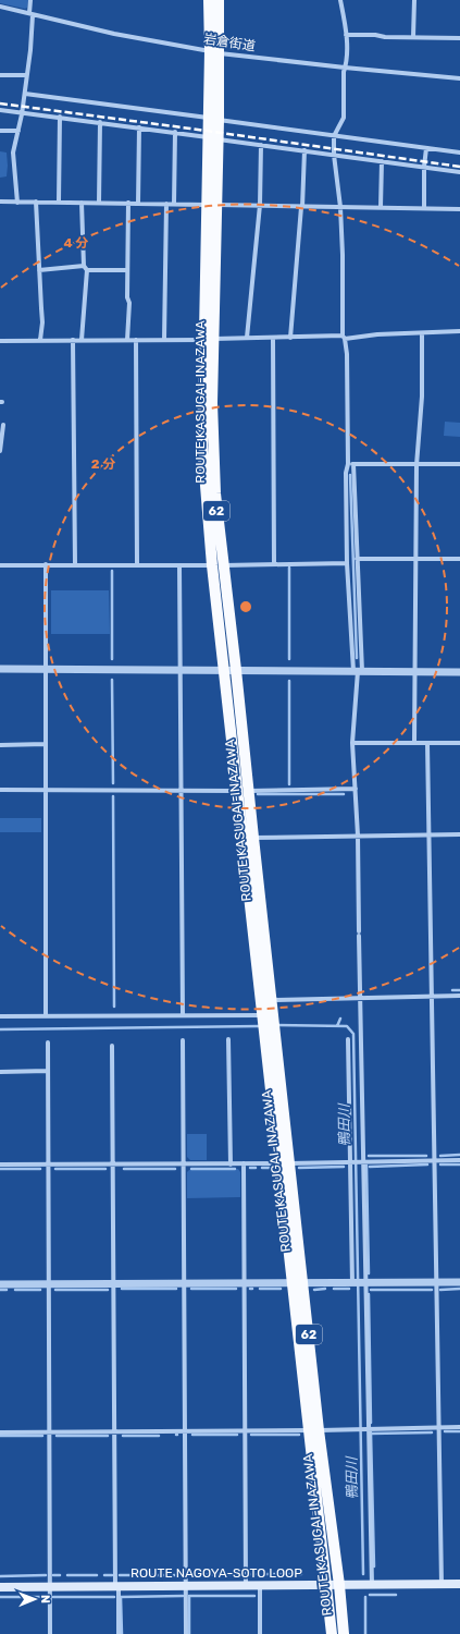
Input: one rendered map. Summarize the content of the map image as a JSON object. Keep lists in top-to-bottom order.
{
  "streets": {
    "main road": ["ROUTE KASUGAI-INAZAWA", "62", "ROUTE NAGOYA-SOTO LOOP"],
    "street": ["岩倉街道"]
  },
  "crossings": [
    ["岩倉街道", "ROUTE KASUGAI-INAZAWA"],
    ["ROUTE KASUGAI-INAZAWA", "ROUTE NAGOYA-SOTO LOOP"]
  ],
  "water": ["鴨田川"],
  "north": "right",
  "rings": ["4 分", "2 分"]
}
